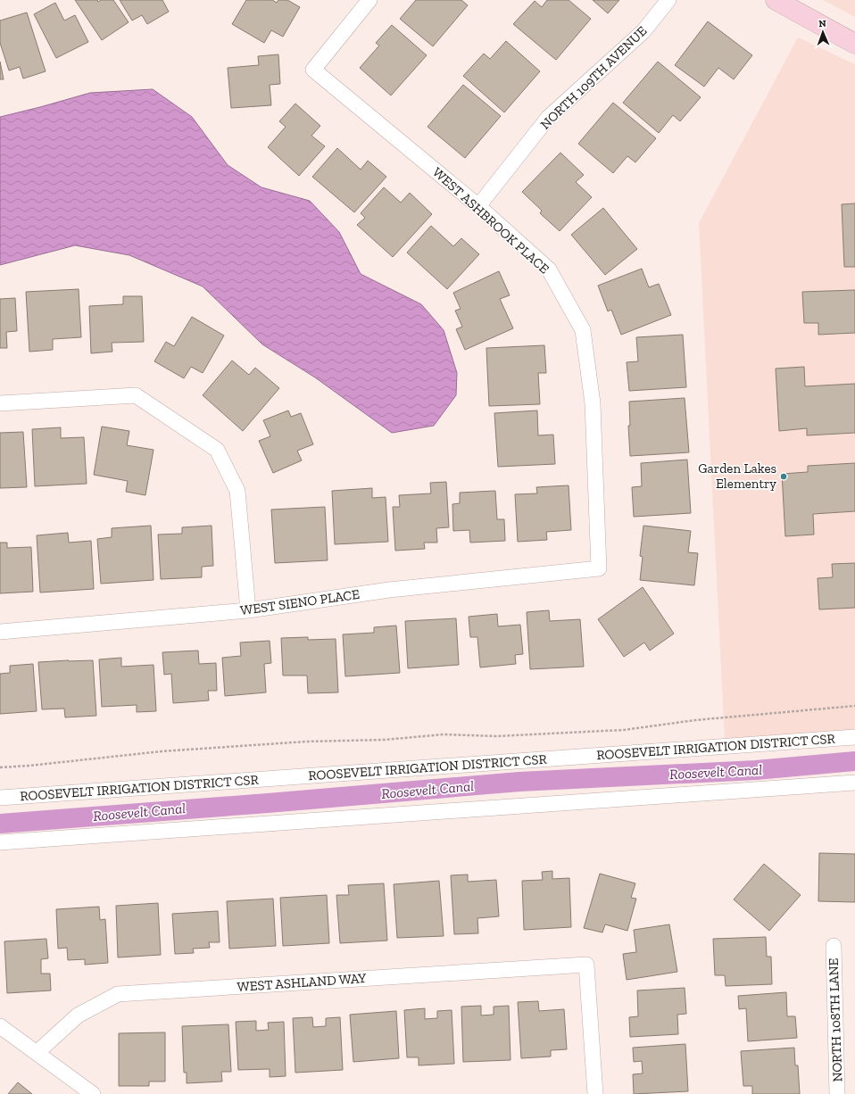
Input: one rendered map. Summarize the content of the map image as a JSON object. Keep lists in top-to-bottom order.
{
  "streets": {
    "street": [
      "NORTH 109TH AVENUE",
      "WEST ASHBROOK PLACE",
      "WEST SIENO PLACE",
      "ROOSEVELT IRRIGATION DISTRICT CSR",
      "WEST ASHLAND WAY",
      "NORTH 108TH LANE"
    ]
  },
  "crossings": [
    ["NORTH 109TH AVENUE", "WEST ASHBROOK PLACE"],
    ["WEST ASHBROOK PLACE", "WEST SIENO PLACE"]
  ],
  "water": ["Roosevelt Canal"],
  "places": ["Garden Lakes Elementry"],
  "north": "top"
}
